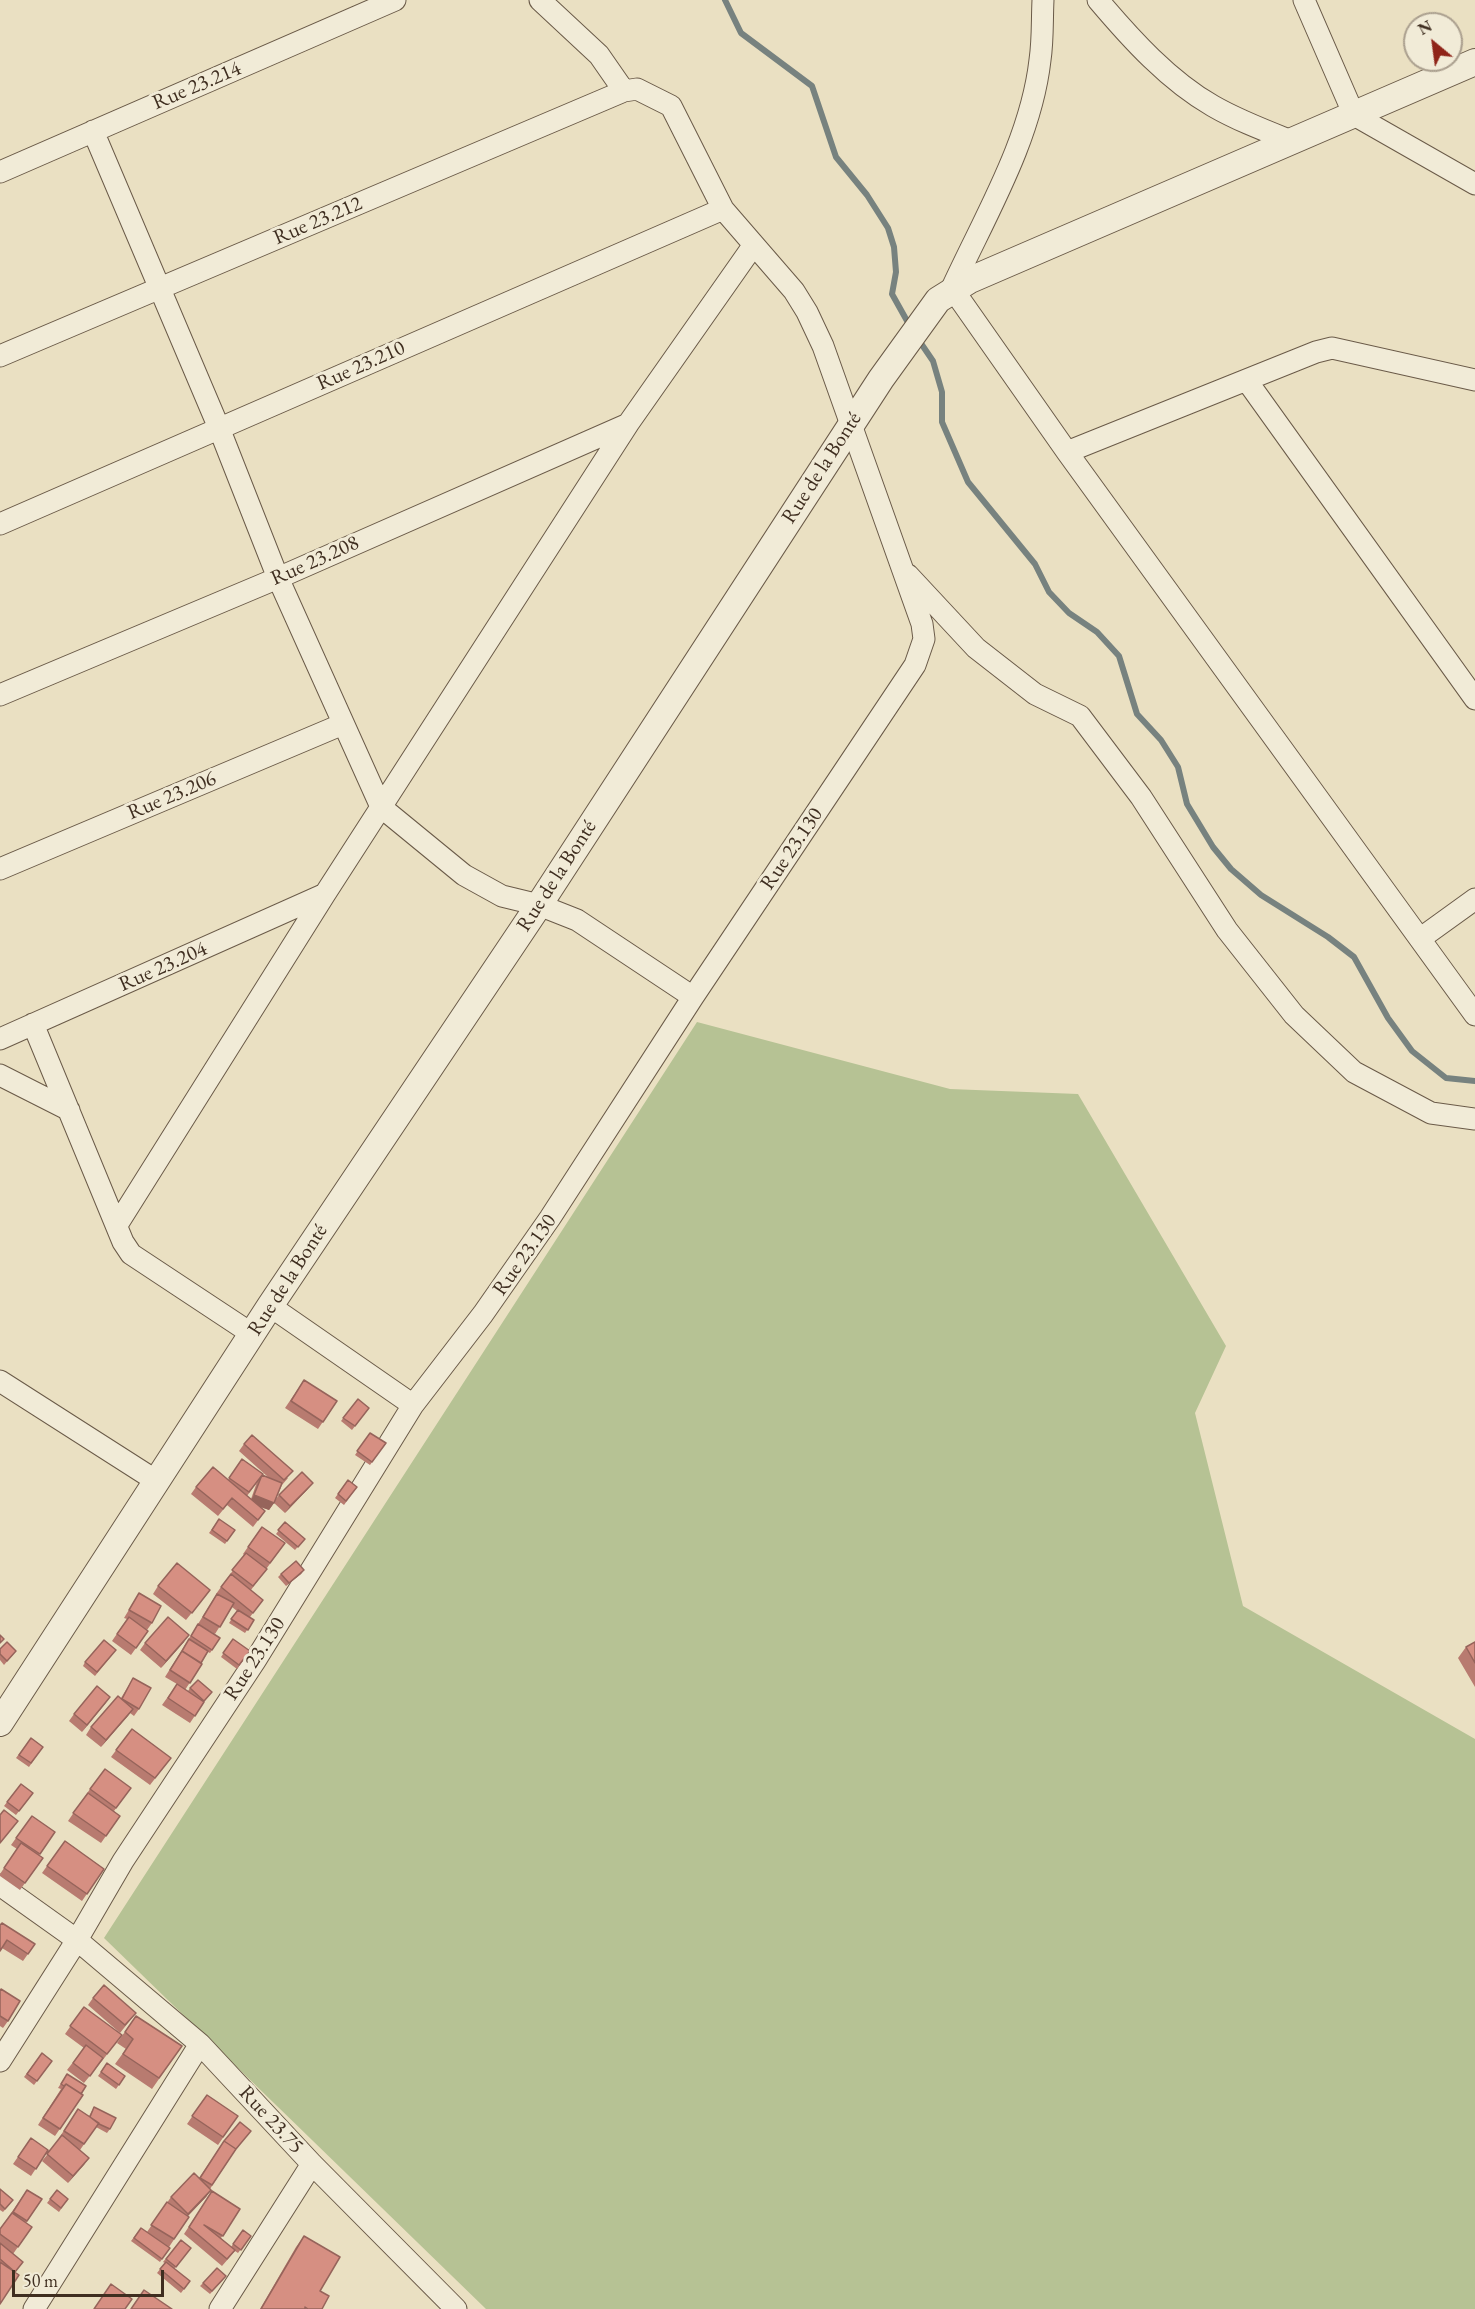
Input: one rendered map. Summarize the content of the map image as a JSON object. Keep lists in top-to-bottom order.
{
  "streets": {
    "street": [
      "Rue 23.214",
      "Rue 23.212",
      "Rue 23.210",
      "Rue de la Bonté",
      "Rue 23.208",
      "Rue 23.206",
      "Rue 23.130",
      "Rue 23.204",
      "Rue 23.75"
    ]
  },
  "crossings": [
    ["Rue 23.212", "Rue 23.130"],
    ["Rue 23.210", "Rue 23.130"],
    ["Rue de la Bonté", "Rue 23.130"],
    ["Rue 23.130", "Rue 23.75"]
  ],
  "scale_bar": "50 m",
  "north": "top left"
}
